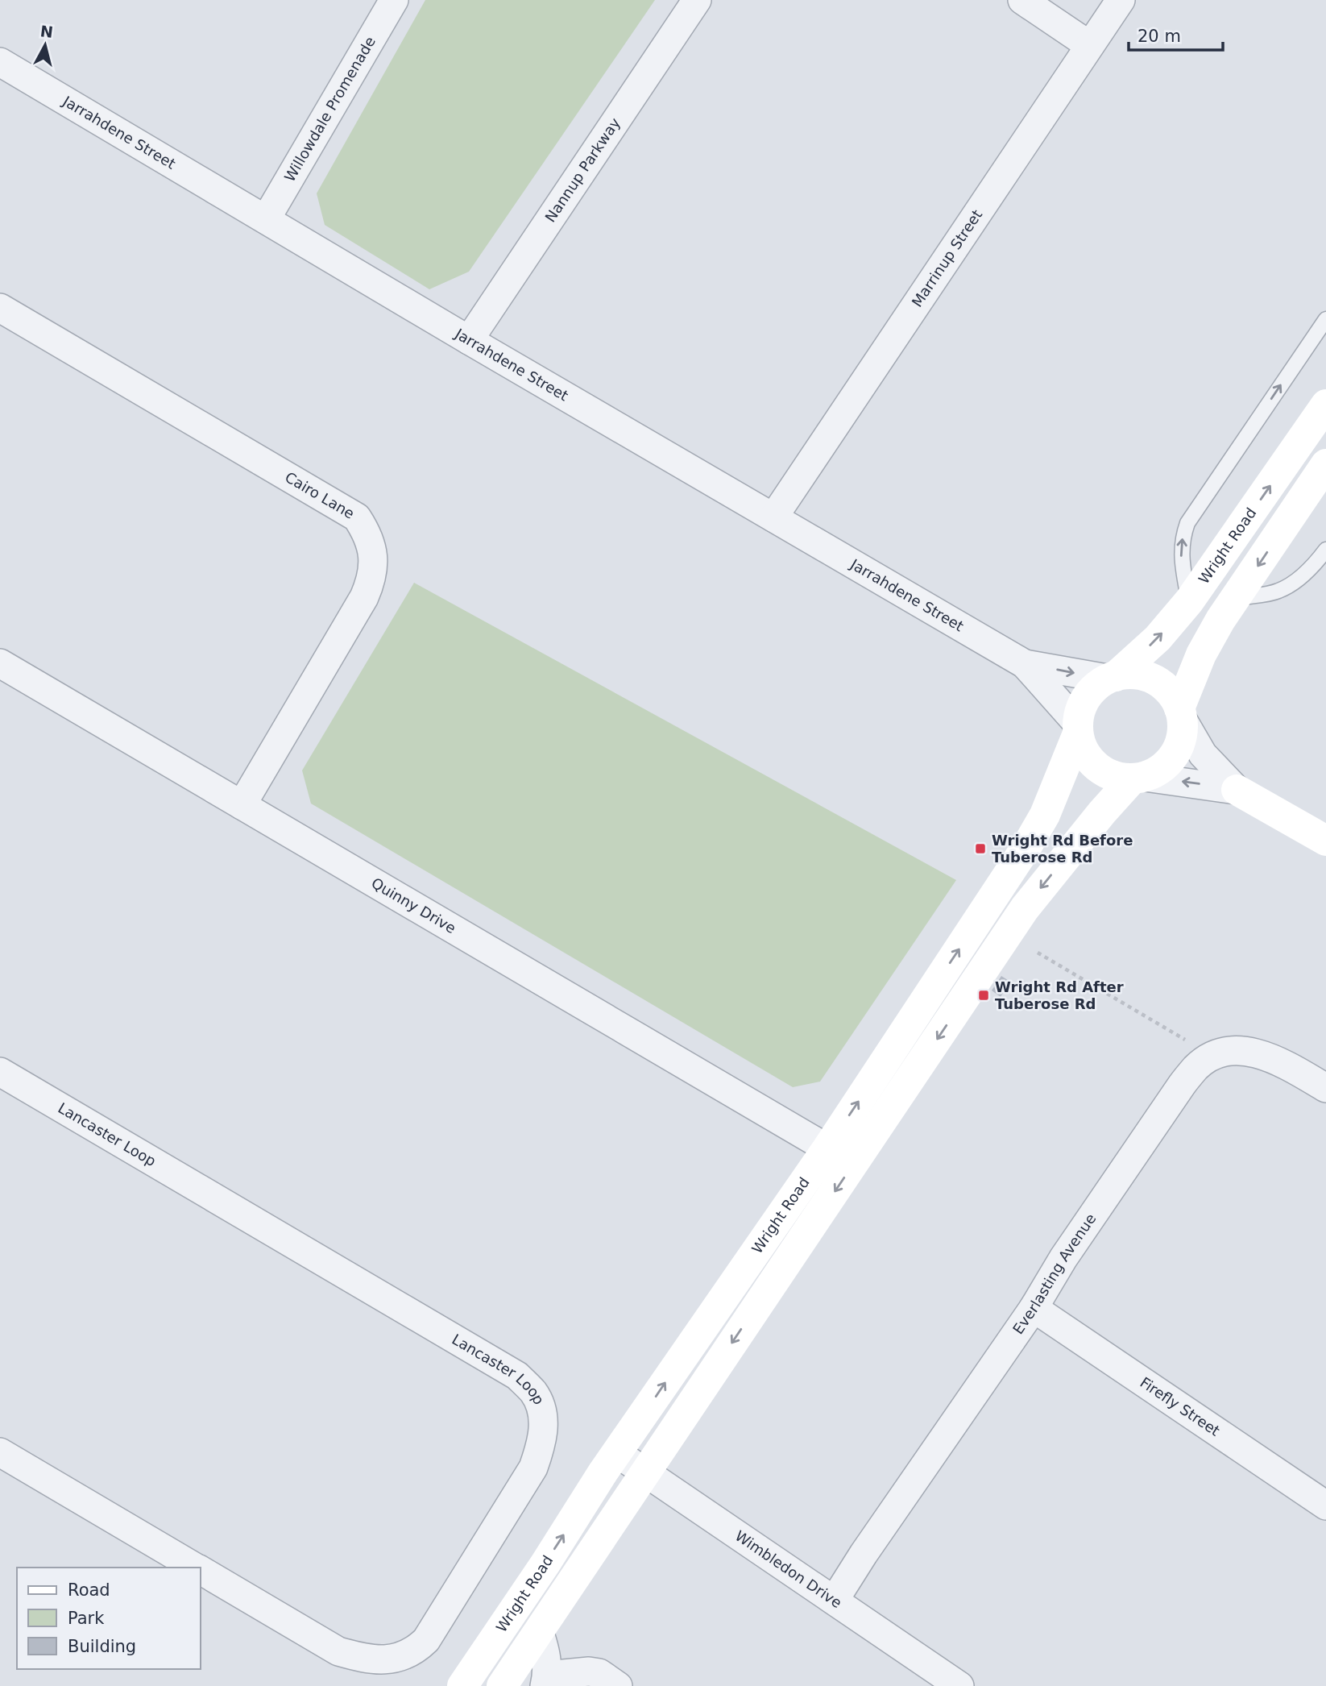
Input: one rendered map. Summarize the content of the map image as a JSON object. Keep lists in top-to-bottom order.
{
  "streets": {
    "main road": ["Wright Road"],
    "street": [
      "Willowdale Promenade",
      "Jarrahdene Street",
      "Nannup Parkway",
      "Marrinup Street",
      "Cairo Lane",
      "Quinny Drive",
      "Lancaster Loop",
      "Everlasting Avenue",
      "Firefly Street",
      "Wimbledon Drive"
    ]
  },
  "crossings": [
    ["Willowdale Promenade", "Jarrahdene Street"],
    ["Jarrahdene Street", "Nannup Parkway"],
    ["Jarrahdene Street", "Marrinup Street"],
    ["Jarrahdene Street", "Wright Road"],
    ["Cairo Lane", "Quinny Drive"],
    ["Wright Road", "Quinny Drive"],
    ["Wright Road", "Wimbledon Drive"],
    ["Everlasting Avenue", "Firefly Street"],
    ["Everlasting Avenue", "Wimbledon Drive"]
  ],
  "places": {
    "transit": ["Wright Rd Before Tuberose Rd", "Wright Rd After Tuberose Rd"]
  },
  "legend": ["Road", "Park", "Building"],
  "scale_bar": "20 m",
  "north": "top"
}
